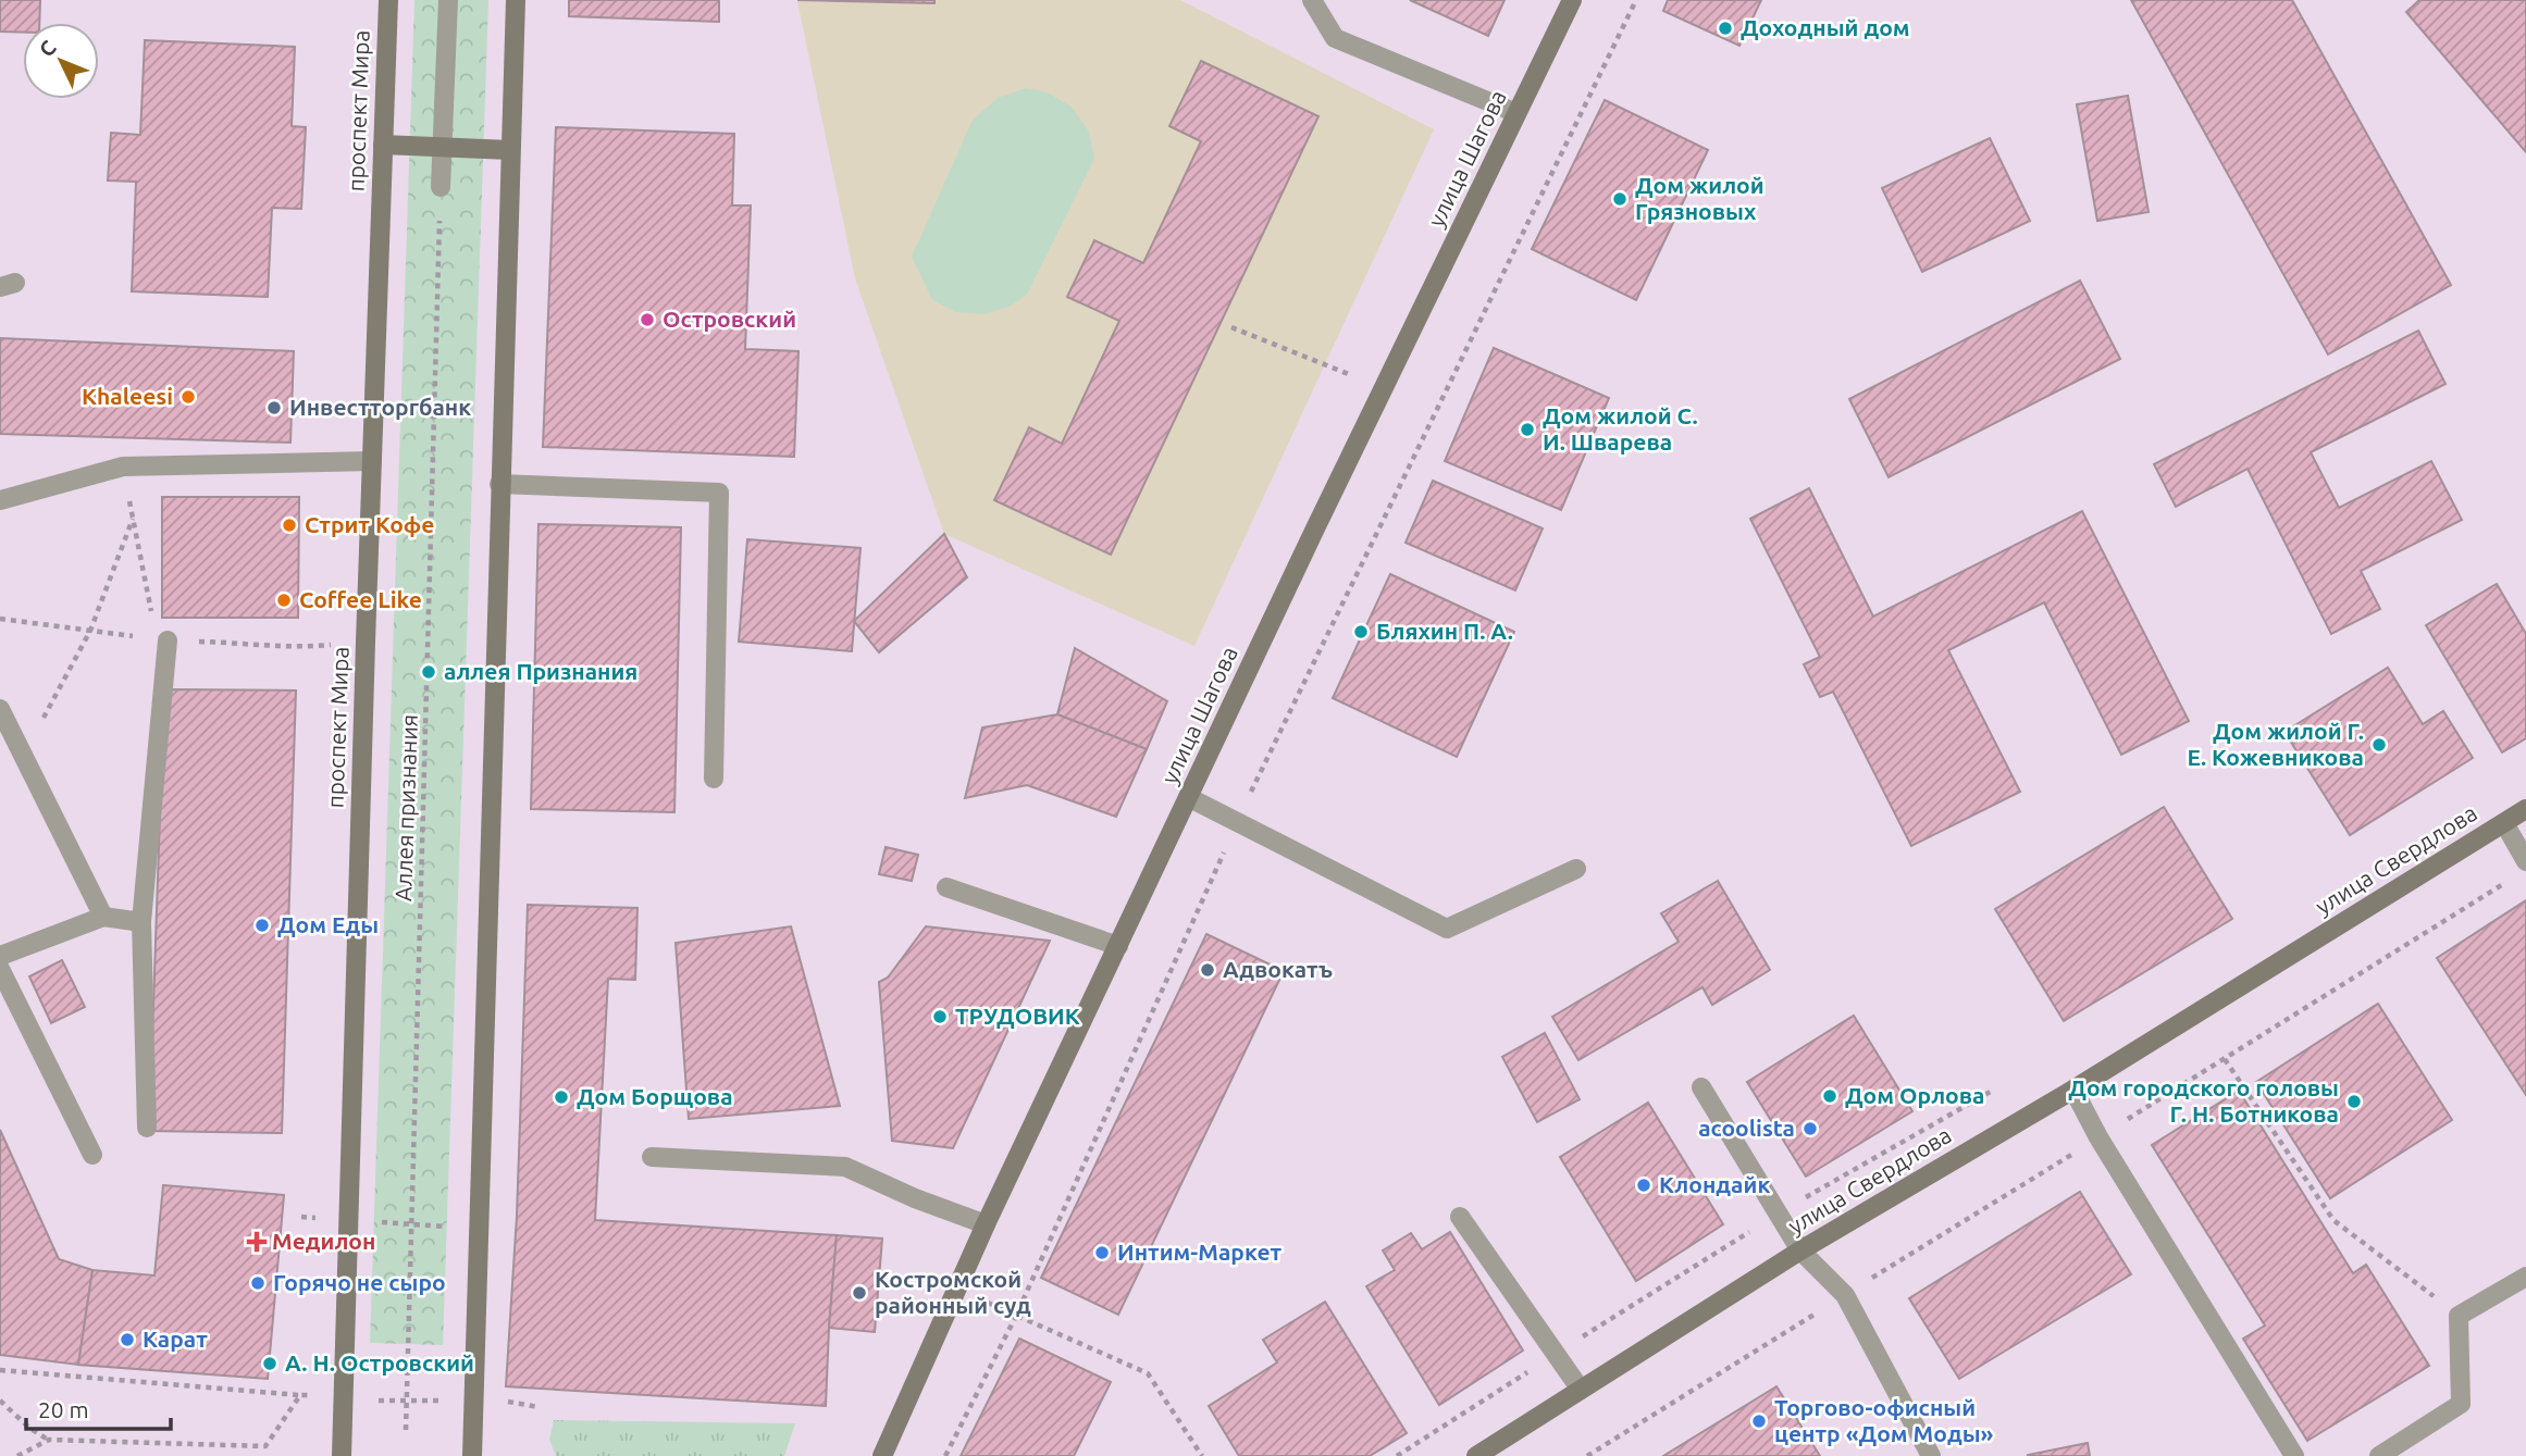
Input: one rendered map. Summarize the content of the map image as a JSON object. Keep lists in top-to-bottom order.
{
  "streets": {
    "street": ["проспект Мира", "улица Шагова", "улица Свердлова"],
    "path": ["Аллея признания"]
  },
  "places": {
    "other": [
      "Доходный дом",
      "Дом жилой Грязновых",
      "Островский",
      "Khaleesi",
      "Инвестторгбанк",
      "Дом жилой С. И. Шварева",
      "Стрит Кофе",
      "Coffee Like",
      "Бляхин П. А.",
      "аллея Признания",
      "Дом жилой Г. Е. Кожевникова",
      "Дом Еды",
      "Адвокатъ",
      "ТРУДОВИК",
      "Дом Орлова",
      "Дом Борщова",
      "Дом городского головы Г. Н. Ботникова",
      "acoolista",
      "Клондайк",
      "Интим-Маркет",
      "Горячо не сыро",
      "Костромской районный суд",
      "Карат",
      "А. Н. Островский",
      "Торгово-офисный центр «Дом Моды»"
    ],
    "health": ["Медилон"]
  },
  "scale_bar": "20 m",
  "north": "top left"
}
